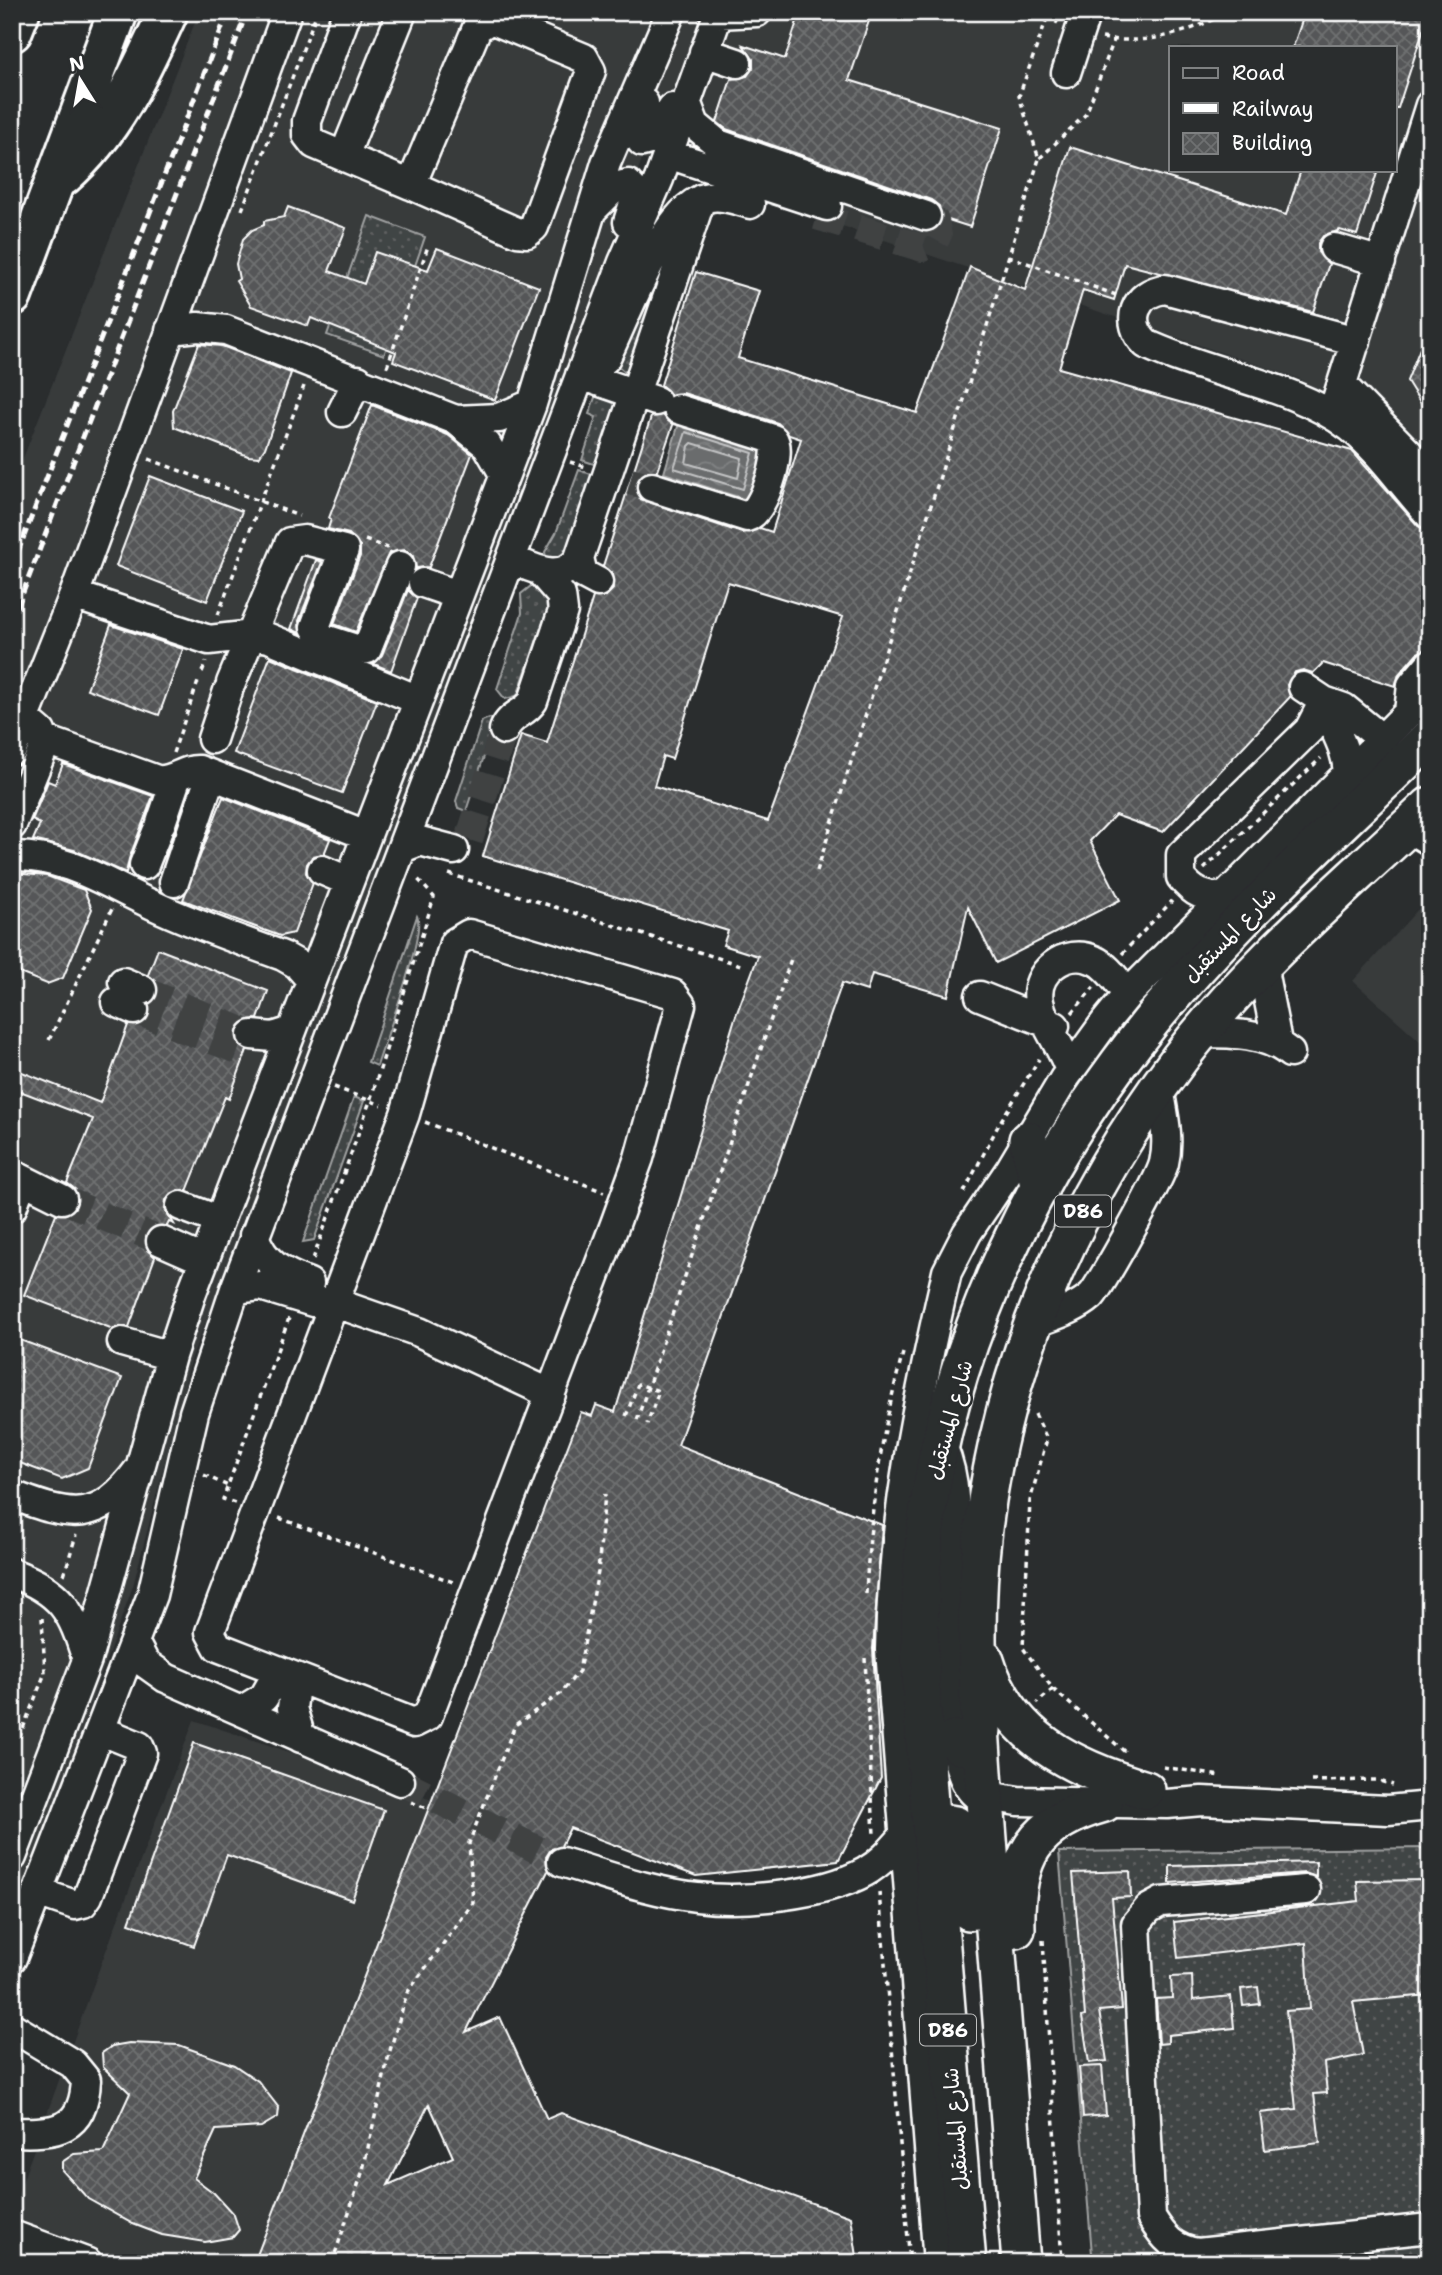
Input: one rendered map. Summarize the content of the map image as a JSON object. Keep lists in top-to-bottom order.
{
  "streets": {
    "main road": ["شارع المستقبل", "D86"]
  },
  "legend": ["Road", "Railway", "Building"],
  "north": "top"
}
